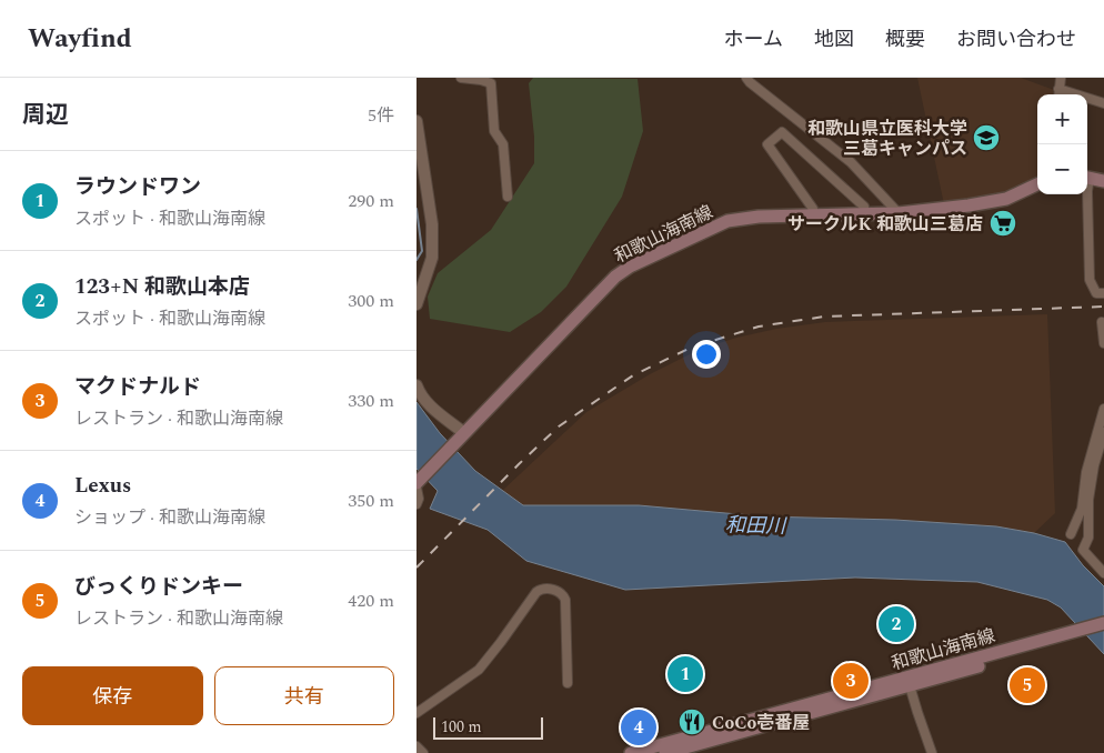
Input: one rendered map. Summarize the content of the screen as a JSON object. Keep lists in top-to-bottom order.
{
  "streets": {
    "main road": ["和歌山海南線"]
  },
  "water": ["和田川"],
  "places": {
    "school or university": ["和歌山県立医科大学 三葛キャンパス"],
    "supermarket": ["サークルK 和歌山三葛店"],
    "restaurant": ["CoCo壱番屋"]
  },
  "scale_bar": "100 m",
  "page": {
    "header": "Wayfind",
    "nav": [
      "ホーム",
      "地図",
      "概要",
      "お問い合わせ"
    ],
    "heading": ["周辺", "5件"],
    "map_buttons": ["+", "−"],
    "list": [
      {
        "mark": "1",
        "name": "ラウンドワン",
        "note": "スポット · 和歌山海南線",
        "value": "290 m"
      },
      {
        "mark": "2",
        "name": "123+N 和歌山本店",
        "note": "スポット · 和歌山海南線",
        "value": "300 m"
      },
      {
        "mark": "3",
        "name": "マクドナルド",
        "note": "レストラン · 和歌山海南線",
        "value": "330 m"
      },
      {
        "mark": "4",
        "name": "Lexus",
        "note": "ショップ · 和歌山海南線",
        "value": "350 m"
      },
      {
        "mark": "5",
        "name": "びっくりドンキー",
        "note": "レストラン · 和歌山海南線",
        "value": "420 m"
      }
    ],
    "pins": [
      "2",
      "1",
      "3",
      "5",
      "4"
    ],
    "buttons": ["保存", "共有"],
    "scale": "100 m"
  }
}
